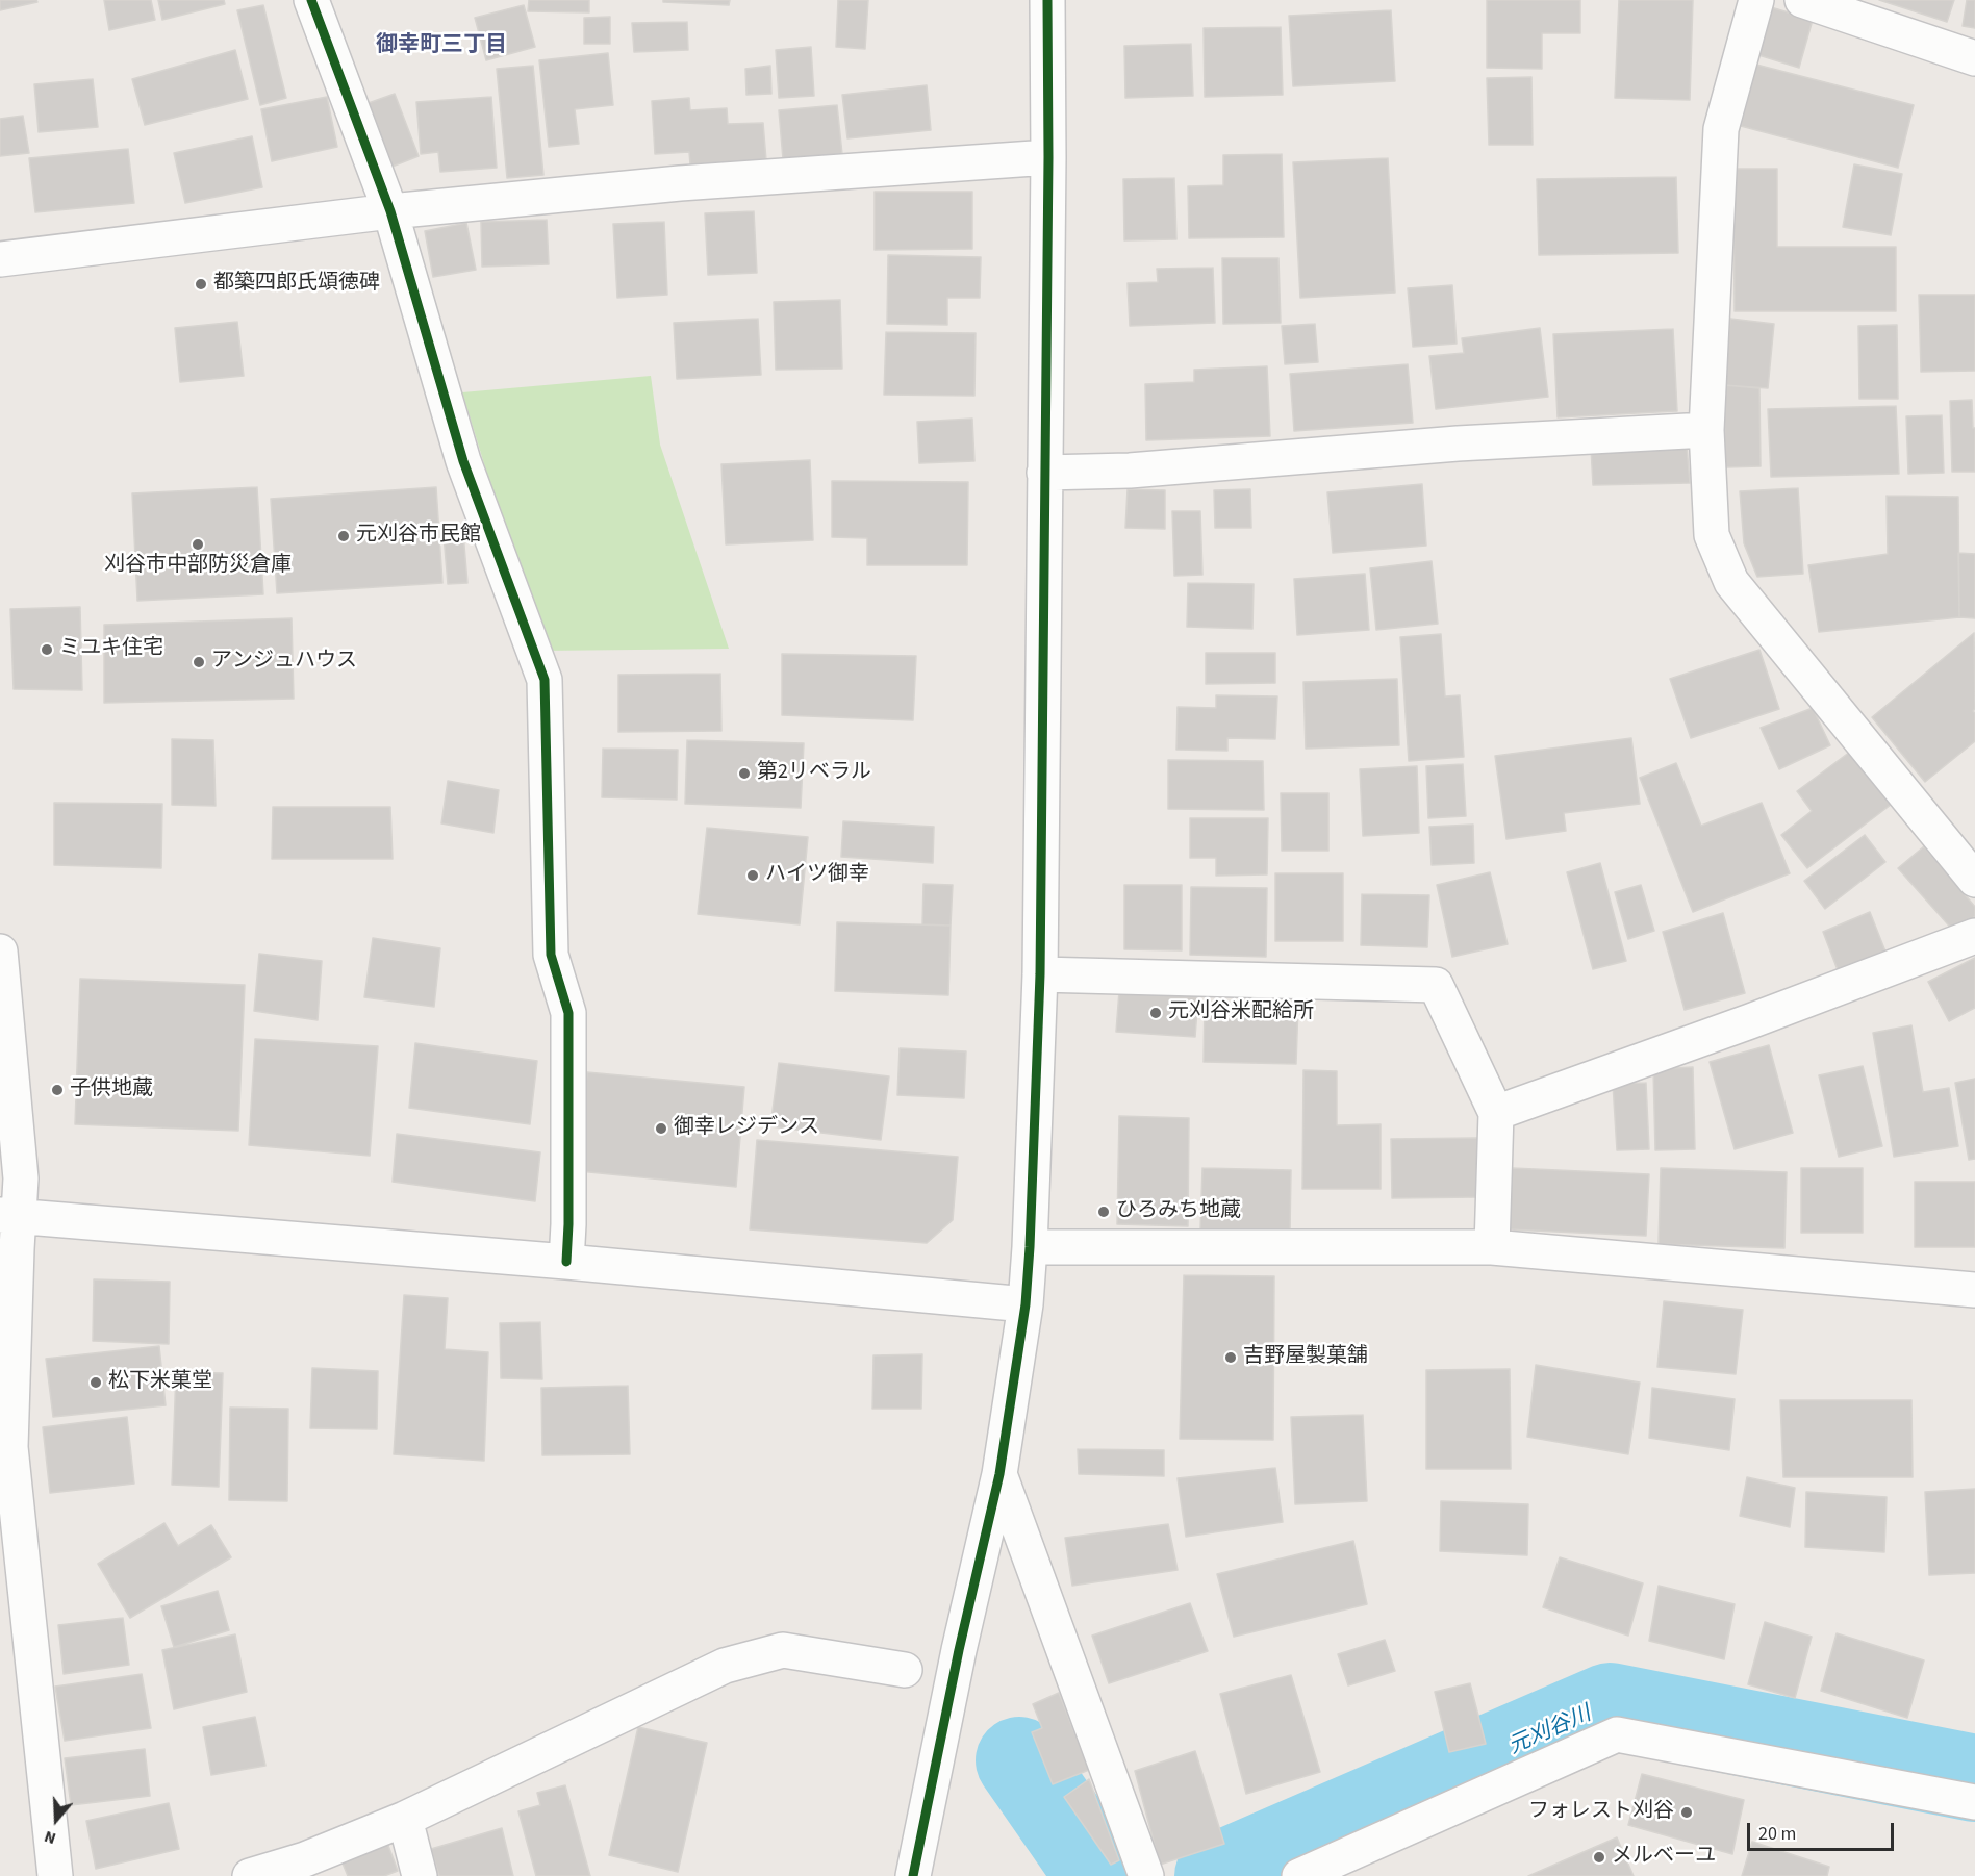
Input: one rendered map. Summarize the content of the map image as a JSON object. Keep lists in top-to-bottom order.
{
  "districts": ["御幸町三丁目"],
  "water": ["元刈谷川"],
  "places": [
    "都築四郎氏頌徳碑",
    "元刈谷市民館",
    "刈谷市中部防災倉庫",
    "ミユキ住宅",
    "アンジュハウス",
    "第2リベラル",
    "ハイツ御幸",
    "元刈谷米配給所",
    "子供地蔵",
    "御幸レジデンス",
    "ひろみち地蔵",
    "吉野屋製菓舗",
    "松下米菓堂",
    "フォレスト刈谷",
    "メルベーユ"
  ],
  "scale_bar": "20 m",
  "north": "bottom"
}
